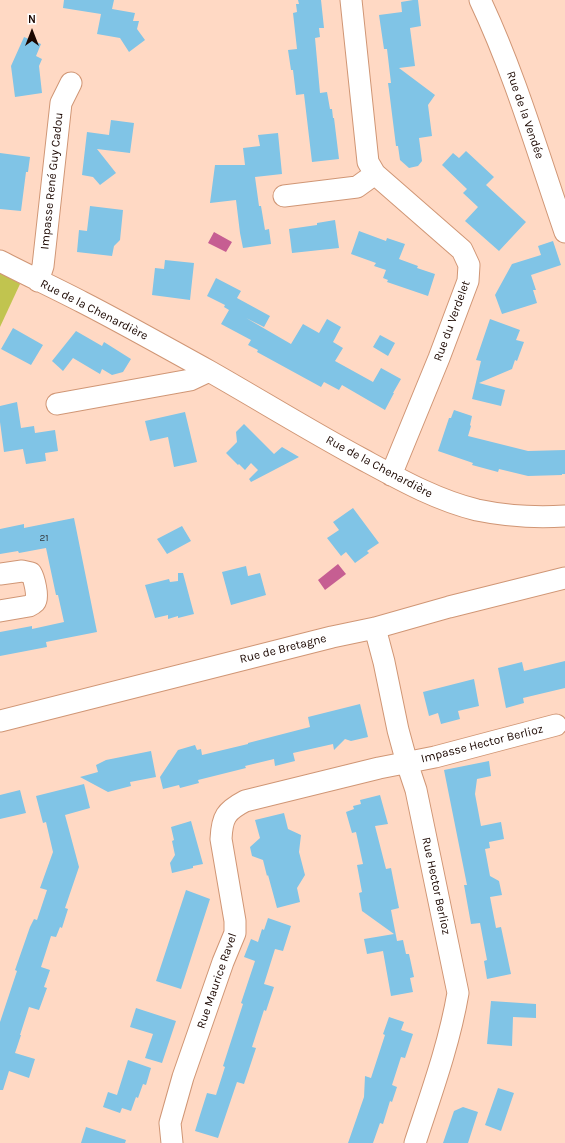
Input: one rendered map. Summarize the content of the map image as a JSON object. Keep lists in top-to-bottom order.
{
  "streets": {
    "street": [
      "Rue de la Vendée",
      "Impasse René Guy Cadou",
      "Rue de la Chenardière",
      "Rue du Verdelet",
      "Rue de Bretagne",
      "Impasse Hector Berlioz",
      "Rue Hector Berlioz",
      "Rue Maurice Ravel"
    ]
  },
  "crossings": [
    ["Impasse René Guy Cadou", "Rue de la Chenardière"],
    ["Rue de la Chenardière", "Rue du Verdelet"],
    ["Rue de Bretagne", "Rue Hector Berlioz"],
    ["Impasse Hector Berlioz", "Rue Hector Berlioz"],
    ["Impasse Hector Berlioz", "Rue Maurice Ravel"],
    ["Rue Hector Berlioz", "Rue Maurice Ravel"]
  ],
  "house_numbers": ["21"],
  "north": "top"
}
